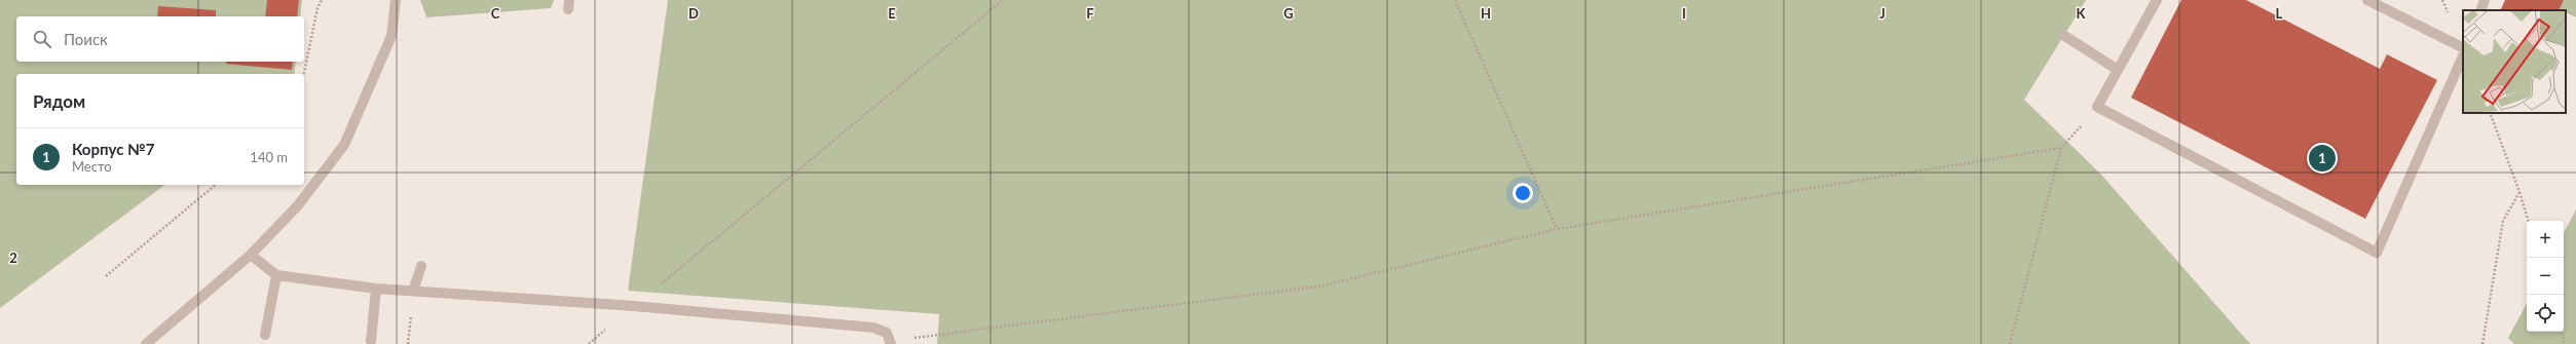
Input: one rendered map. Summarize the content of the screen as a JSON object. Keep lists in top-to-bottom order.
{
  "page": {
    "search": "Поиск",
    "heading": "Рядом",
    "list": [
      {
        "mark": "1",
        "name": "Корпус №7",
        "note": "Место",
        "value": "140 m"
      }
    ],
    "pins": "1",
    "map_buttons": ["+", "−"]
  },
  "grid": {
    "columns": [
      "C",
      "D",
      "E",
      "F",
      "G",
      "H",
      "I",
      "J",
      "K",
      "L"
    ],
    "rows": ["2"]
  }
}
